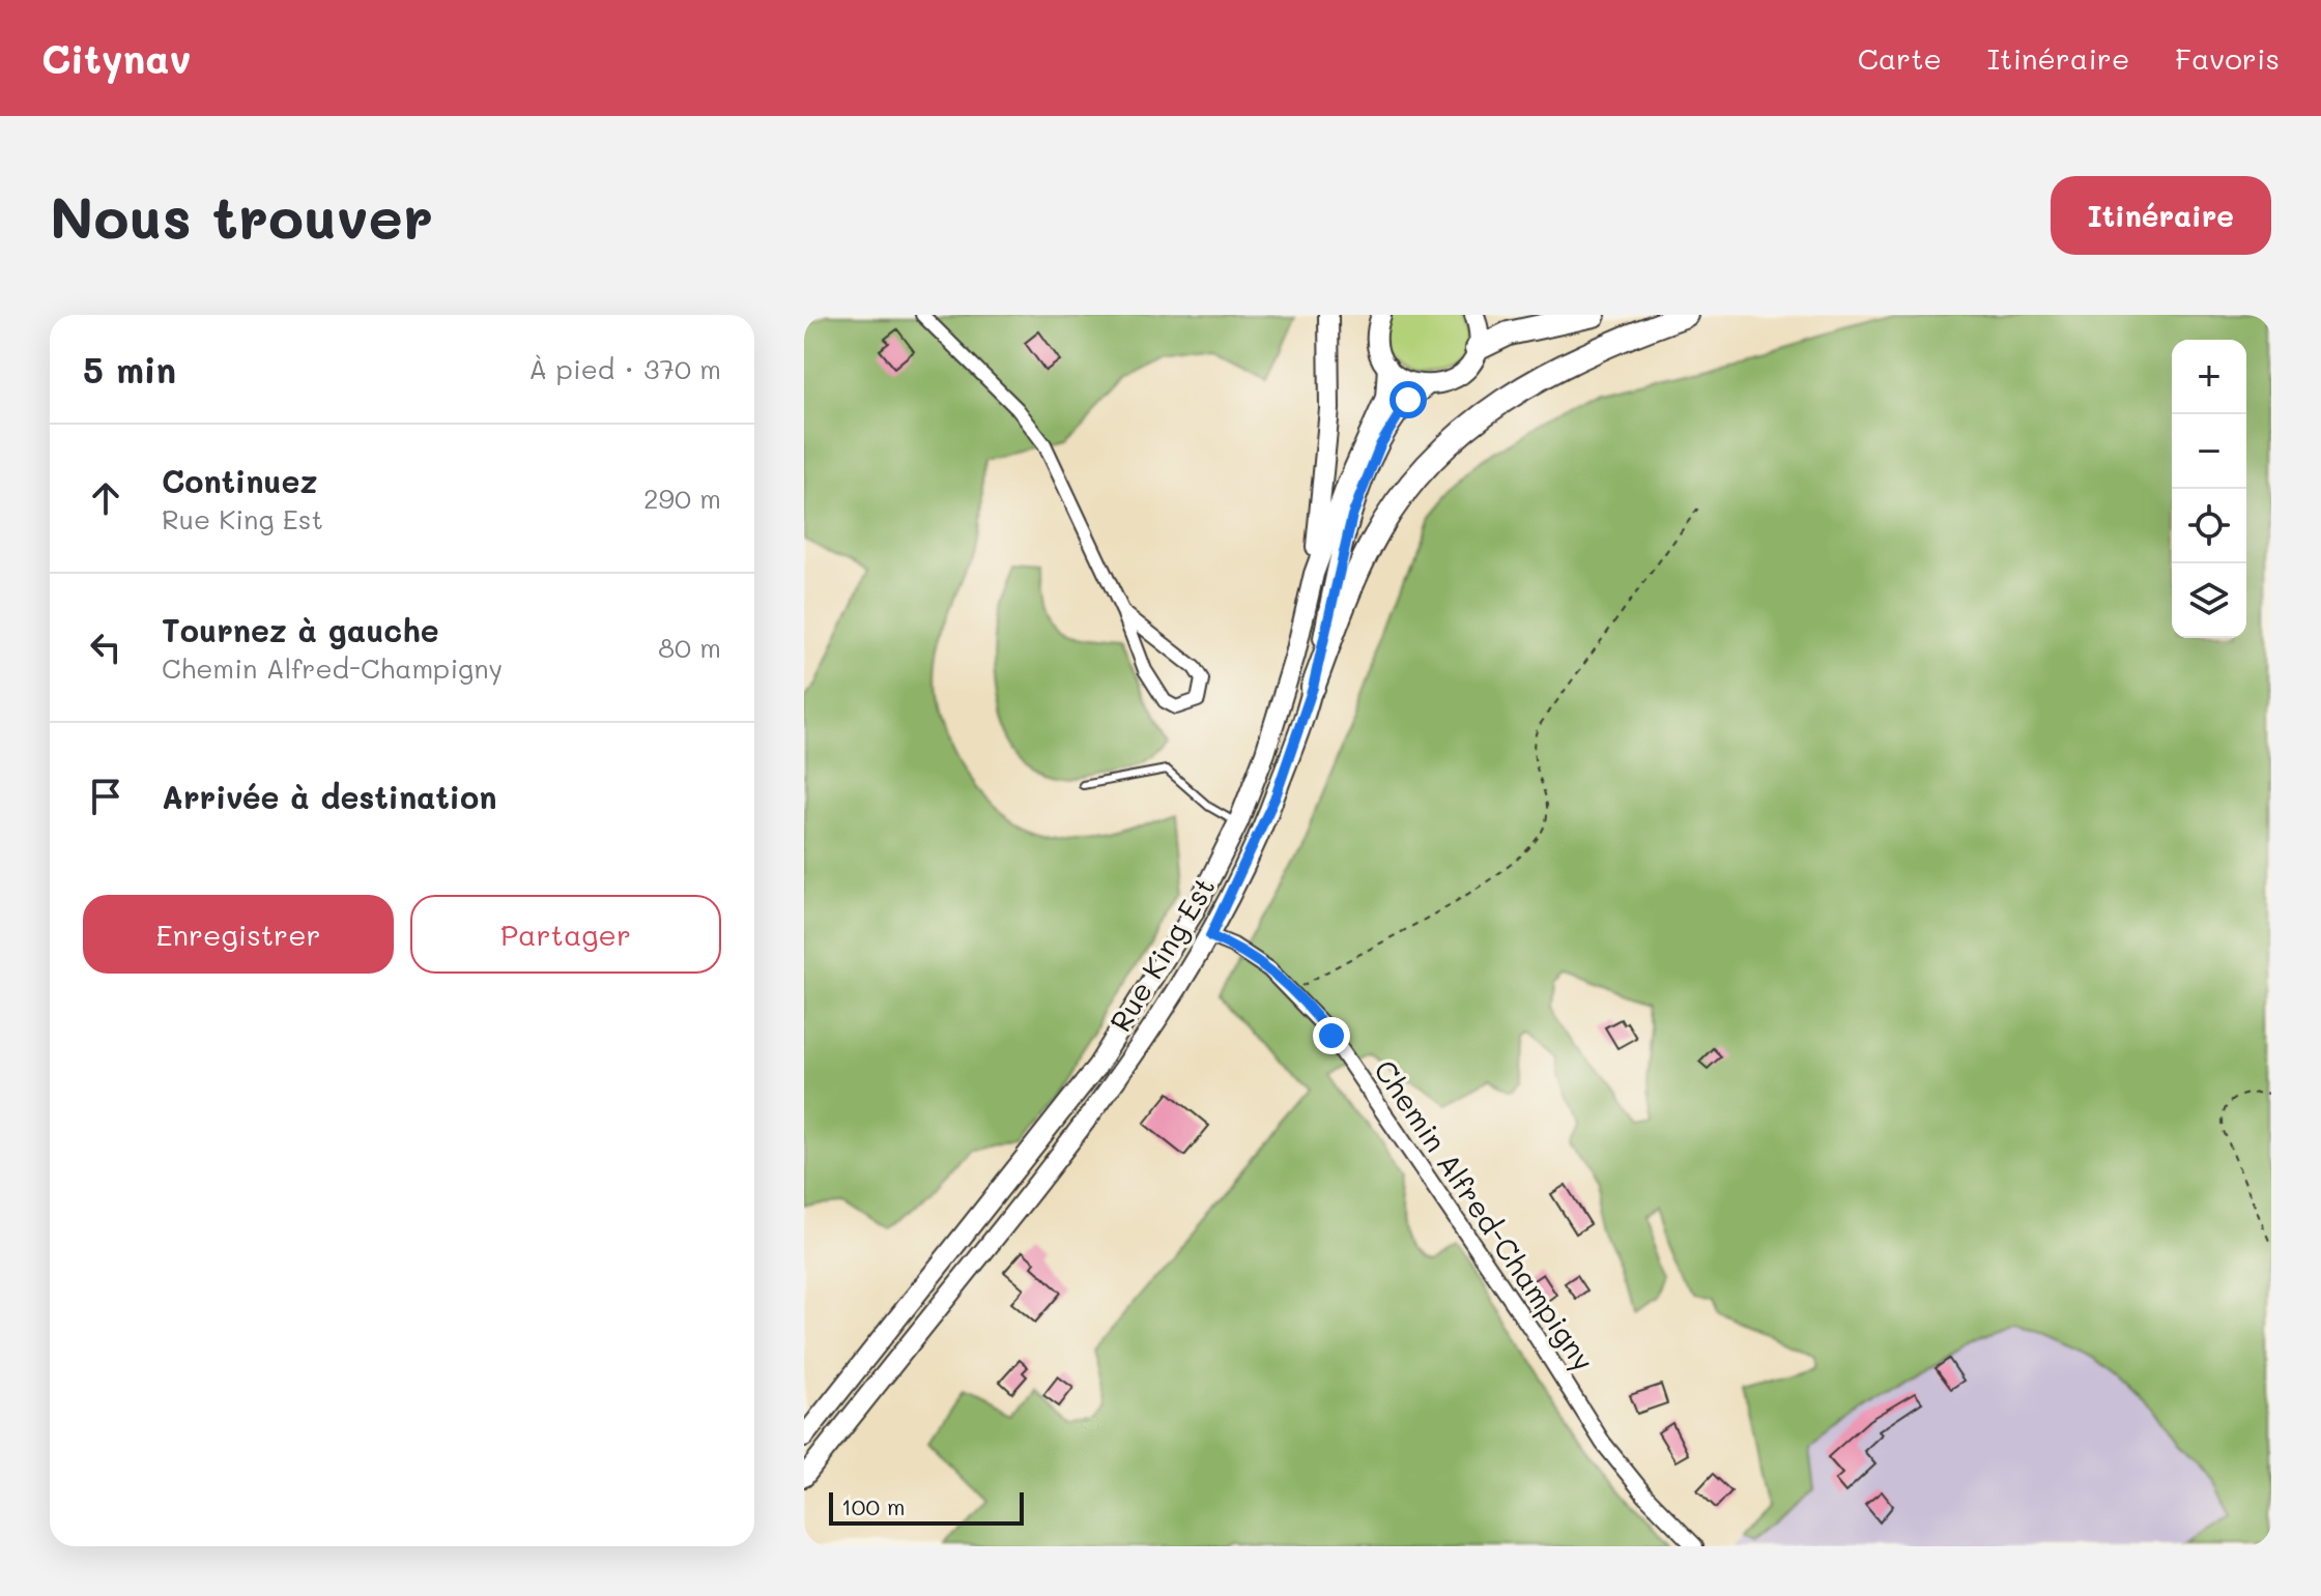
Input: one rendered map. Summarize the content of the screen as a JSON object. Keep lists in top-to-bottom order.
{
  "streets": {
    "main road": ["Rue King Est"],
    "street": ["Chemin Alfred-Champigny"]
  },
  "crossings": [
    ["Rue King Est", "Chemin Alfred-Champigny"]
  ],
  "scale_bar": "100 m",
  "page": {
    "header": "Citynav",
    "nav": ["Carte", "Itinéraire", "Favoris"],
    "buttons": [
      "Itinéraire",
      ["Enregistrer", "Partager"]
    ],
    "title": "Nous trouver",
    "heading": ["5 min", "À pied · 370 m"],
    "map_buttons": ["+", "−"],
    "list": [
      ["Continuez", "Rue King Est", "290 m"],
      ["Tournez à gauche", "Chemin Alfred-Champigny", "80 m"],
      "Arrivée à destination"
    ],
    "scale": "100 m"
  }
}
